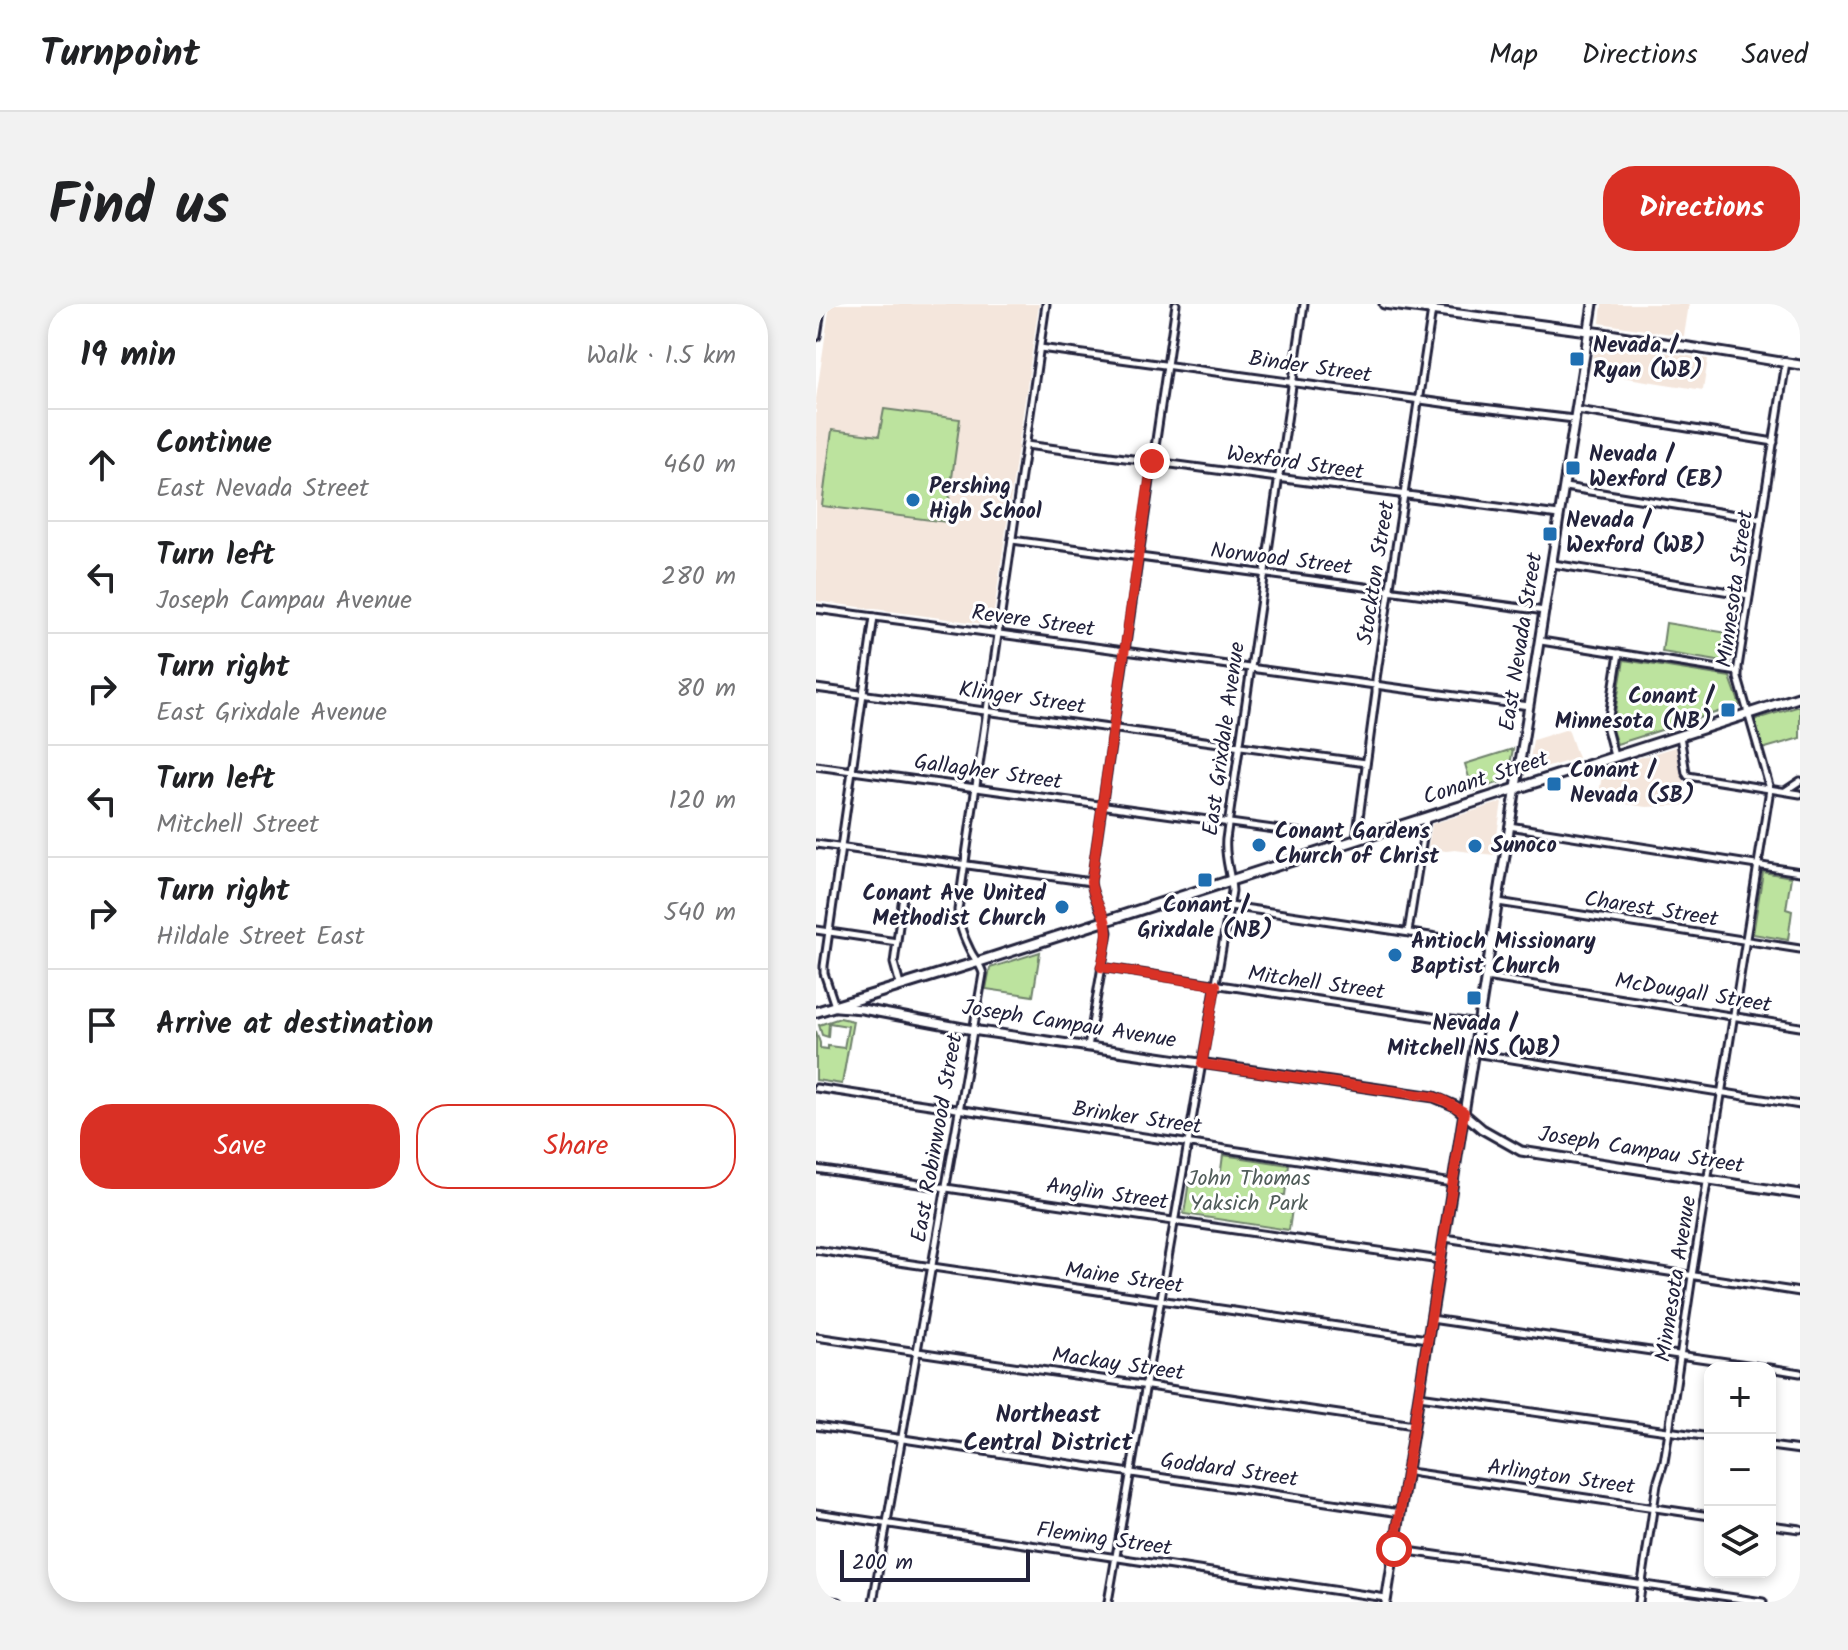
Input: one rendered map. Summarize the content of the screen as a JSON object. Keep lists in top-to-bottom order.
{
  "streets": {
    "main road": ["Conant Street"],
    "street": [
      "Binder Street",
      "Wexford Street",
      "Norwood Street",
      "Stockton Street",
      "Minnesota Street",
      "Revere Street",
      "East Nevada Street",
      "Klinger Street",
      "East Grixdale Avenue",
      "Gallagher Street",
      "Charest Street",
      "Mitchell Street",
      "McDougall Street",
      "Joseph Campau Avenue",
      "Brinker Street",
      "East Robinwood Street",
      "Joseph Campau Street",
      "Anglin Street",
      "Maine Street",
      "Minnesota Avenue",
      "Mackay Street",
      "Goddard Street",
      "Arlington Street",
      "Fleming Street"
    ]
  },
  "crossings": [
    ["Binder Street", "Stockton Street"],
    ["Binder Street", "Minnesota Street"],
    ["Binder Street", "East Nevada Street"],
    ["Binder Street", "East Grixdale Avenue"],
    ["Binder Street", "East Robinwood Street"],
    ["Wexford Street", "Stockton Street"],
    ["Wexford Street", "East Nevada Street"],
    ["Wexford Street", "East Grixdale Avenue"],
    ["Wexford Street", "East Robinwood Street"],
    ["Norwood Street", "Stockton Street"],
    ["Norwood Street", "East Nevada Street"],
    ["Norwood Street", "East Grixdale Avenue"],
    ["Norwood Street", "East Robinwood Street"],
    ["Stockton Street", "Revere Street"],
    ["Stockton Street", "Klinger Street"],
    ["Stockton Street", "Conant Street"],
    ["Minnesota Street", "Conant Street"],
    ["Minnesota Street", "Minnesota Avenue"],
    ["Revere Street", "East Nevada Street"],
    ["Revere Street", "East Grixdale Avenue"],
    ["Revere Street", "East Robinwood Street"],
    ["East Nevada Street", "Conant Street"],
    ["East Nevada Street", "Charest Street"],
    ["East Nevada Street", "Mitchell Street"],
    ["East Nevada Street", "McDougall Street"],
    ["East Nevada Street", "Joseph Campau Avenue"],
    ["East Nevada Street", "Brinker Street"],
    ["East Nevada Street", "Anglin Street"],
    ["East Nevada Street", "Maine Street"],
    ["East Nevada Street", "Mackay Street"],
    ["East Nevada Street", "Goddard Street"],
    ["East Nevada Street", "Arlington Street"],
    ["East Nevada Street", "Fleming Street"],
    ["Klinger Street", "East Grixdale Avenue"],
    ["Klinger Street", "East Robinwood Street"],
    ["East Grixdale Avenue", "Gallagher Street"],
    ["East Grixdale Avenue", "Conant Street"],
    ["East Grixdale Avenue", "Mitchell Street"],
    ["East Grixdale Avenue", "Joseph Campau Avenue"],
    ["East Grixdale Avenue", "Brinker Street"],
    ["East Grixdale Avenue", "Anglin Street"],
    ["East Grixdale Avenue", "Maine Street"],
    ["East Grixdale Avenue", "Mackay Street"],
    ["East Grixdale Avenue", "Goddard Street"],
    ["East Grixdale Avenue", "Fleming Street"],
    ["Gallagher Street", "Conant Street"],
    ["Gallagher Street", "East Robinwood Street"],
    ["Conant Street", "Joseph Campau Avenue"],
    ["Conant Street", "East Robinwood Street"],
    ["Charest Street", "Minnesota Avenue"],
    ["McDougall Street", "Minnesota Avenue"],
    ["Joseph Campau Avenue", "East Robinwood Street"],
    ["Joseph Campau Avenue", "Joseph Campau Street"],
    ["Brinker Street", "East Robinwood Street"],
    ["East Robinwood Street", "Anglin Street"],
    ["East Robinwood Street", "Maine Street"],
    ["East Robinwood Street", "Mackay Street"],
    ["East Robinwood Street", "Goddard Street"],
    ["East Robinwood Street", "Fleming Street"],
    ["Joseph Campau Street", "Minnesota Avenue"],
    ["Minnesota Avenue", "Arlington Street"]
  ],
  "districts": ["Northeast Central District"],
  "parks": ["John Thomas Yaksich Park"],
  "places": {
    "transit": [
      "Nevada / Ryan (WB)",
      "Nevada / Wexford (EB)",
      "Nevada / Wexford (WB)",
      "Conant / Minnesota (NB)",
      "Conant / Nevada (SB)",
      "Conant / Grixdale (NB)",
      "Nevada / Mitchell NS (WB)"
    ],
    "other": [
      "Pershing High School",
      "Conant Gardens Church of Christ",
      "Sunoco",
      "Conant Ave United Methodist Church",
      "Antioch Missionary Baptist Church"
    ]
  },
  "scale_bar": "200 m",
  "page": {
    "header": "Turnpoint",
    "nav": ["Map", "Directions", "Saved"],
    "title": "Find us",
    "buttons": [
      "Directions",
      ["Save", "Share"]
    ],
    "heading": ["19 min", "Walk · 1.5 km"],
    "list": [
      ["Continue", "East Nevada Street", "460 m"],
      ["Turn left", "Joseph Campau Avenue", "280 m"],
      ["Turn right", "East Grixdale Avenue", "80 m"],
      ["Turn left", "Mitchell Street", "120 m"],
      ["Turn right", "Hildale Street East", "540 m"],
      "Arrive at destination"
    ],
    "map_buttons": ["+", "−"],
    "scale": "200 m"
  }
}
